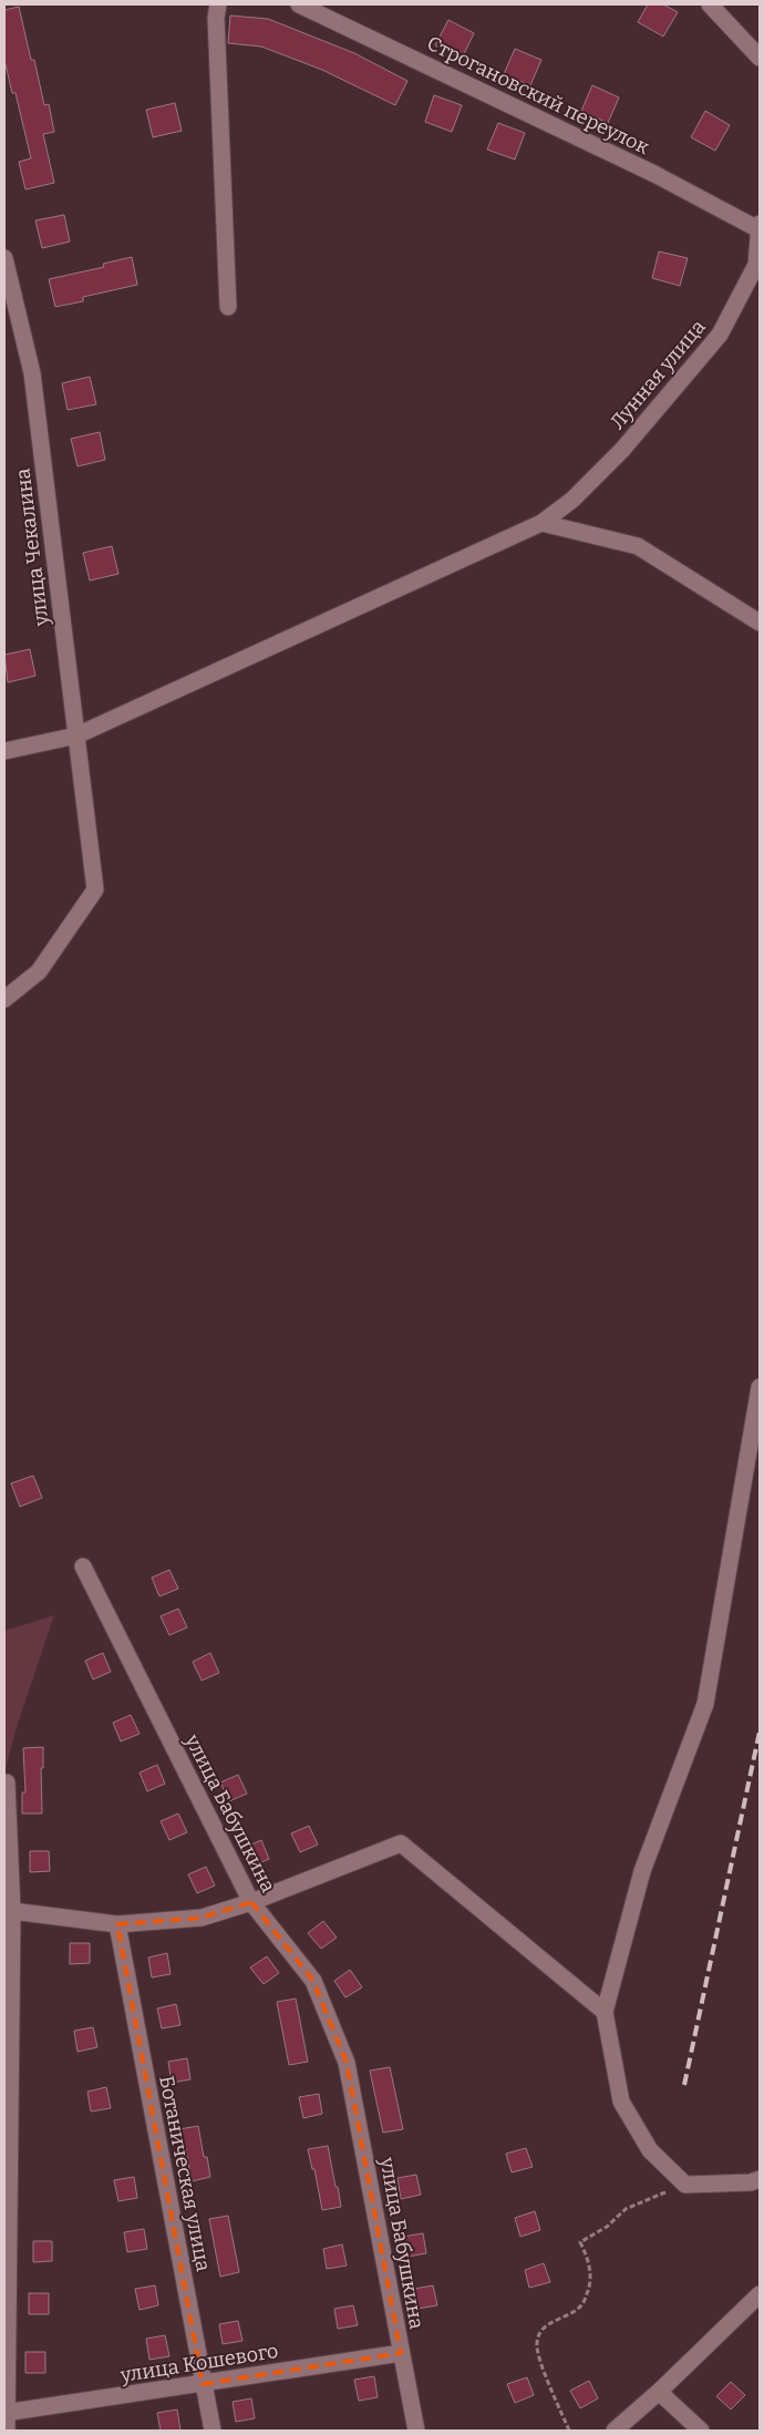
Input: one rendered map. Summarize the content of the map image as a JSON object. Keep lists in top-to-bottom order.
{
  "streets": {
    "street": [
      "Строгановский переулок",
      "Лунная улица",
      "улица Чекалина",
      "улица Бабушкина",
      "Ботаническая улица",
      "улица Кошевого"
    ]
  },
  "crossings": [
    ["Строгановский переулок", "Лунная улица"],
    ["Лунная улица", "улица Чекалина"],
    ["улица Бабушкина", "улица Кошевого"],
    ["Ботаническая улица", "улица Кошевого"]
  ]
}
